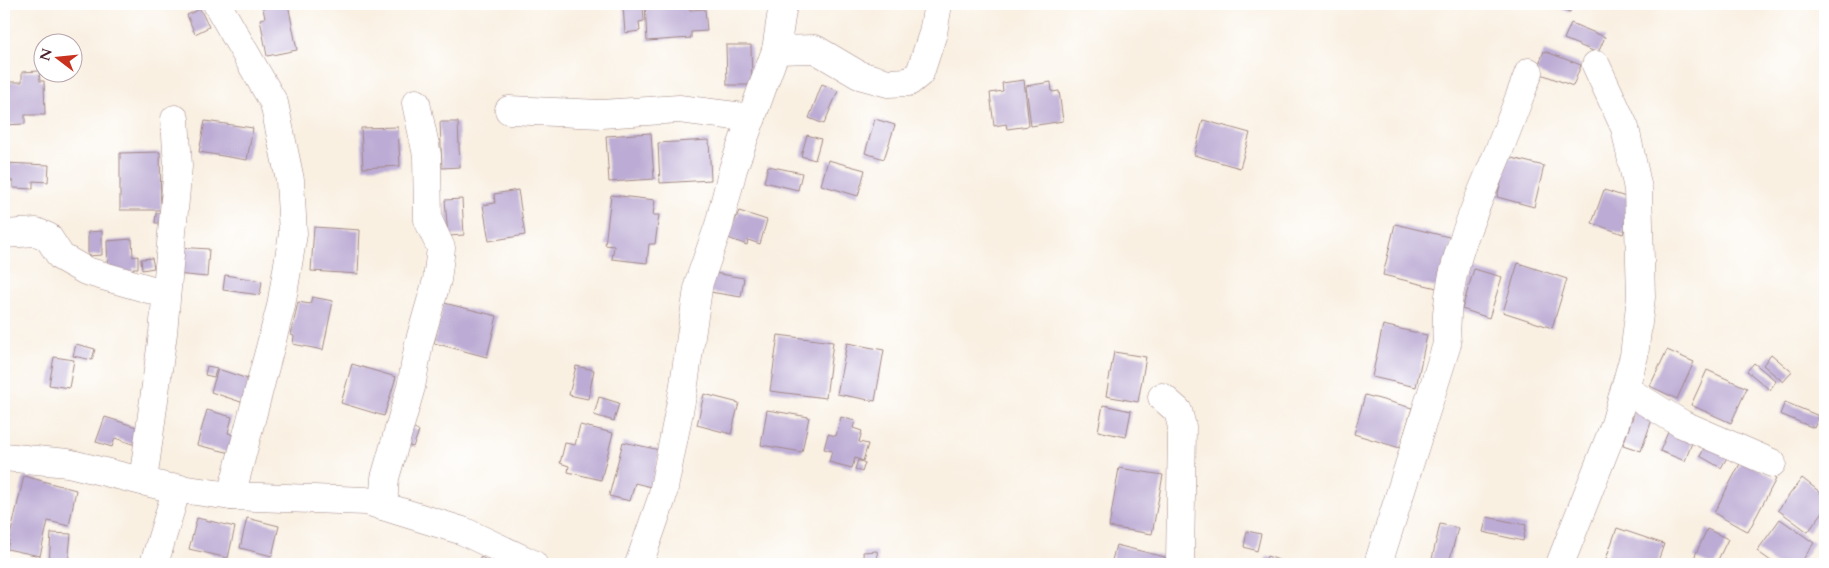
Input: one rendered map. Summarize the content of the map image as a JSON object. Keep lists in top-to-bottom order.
{
  "north": "left"
}
